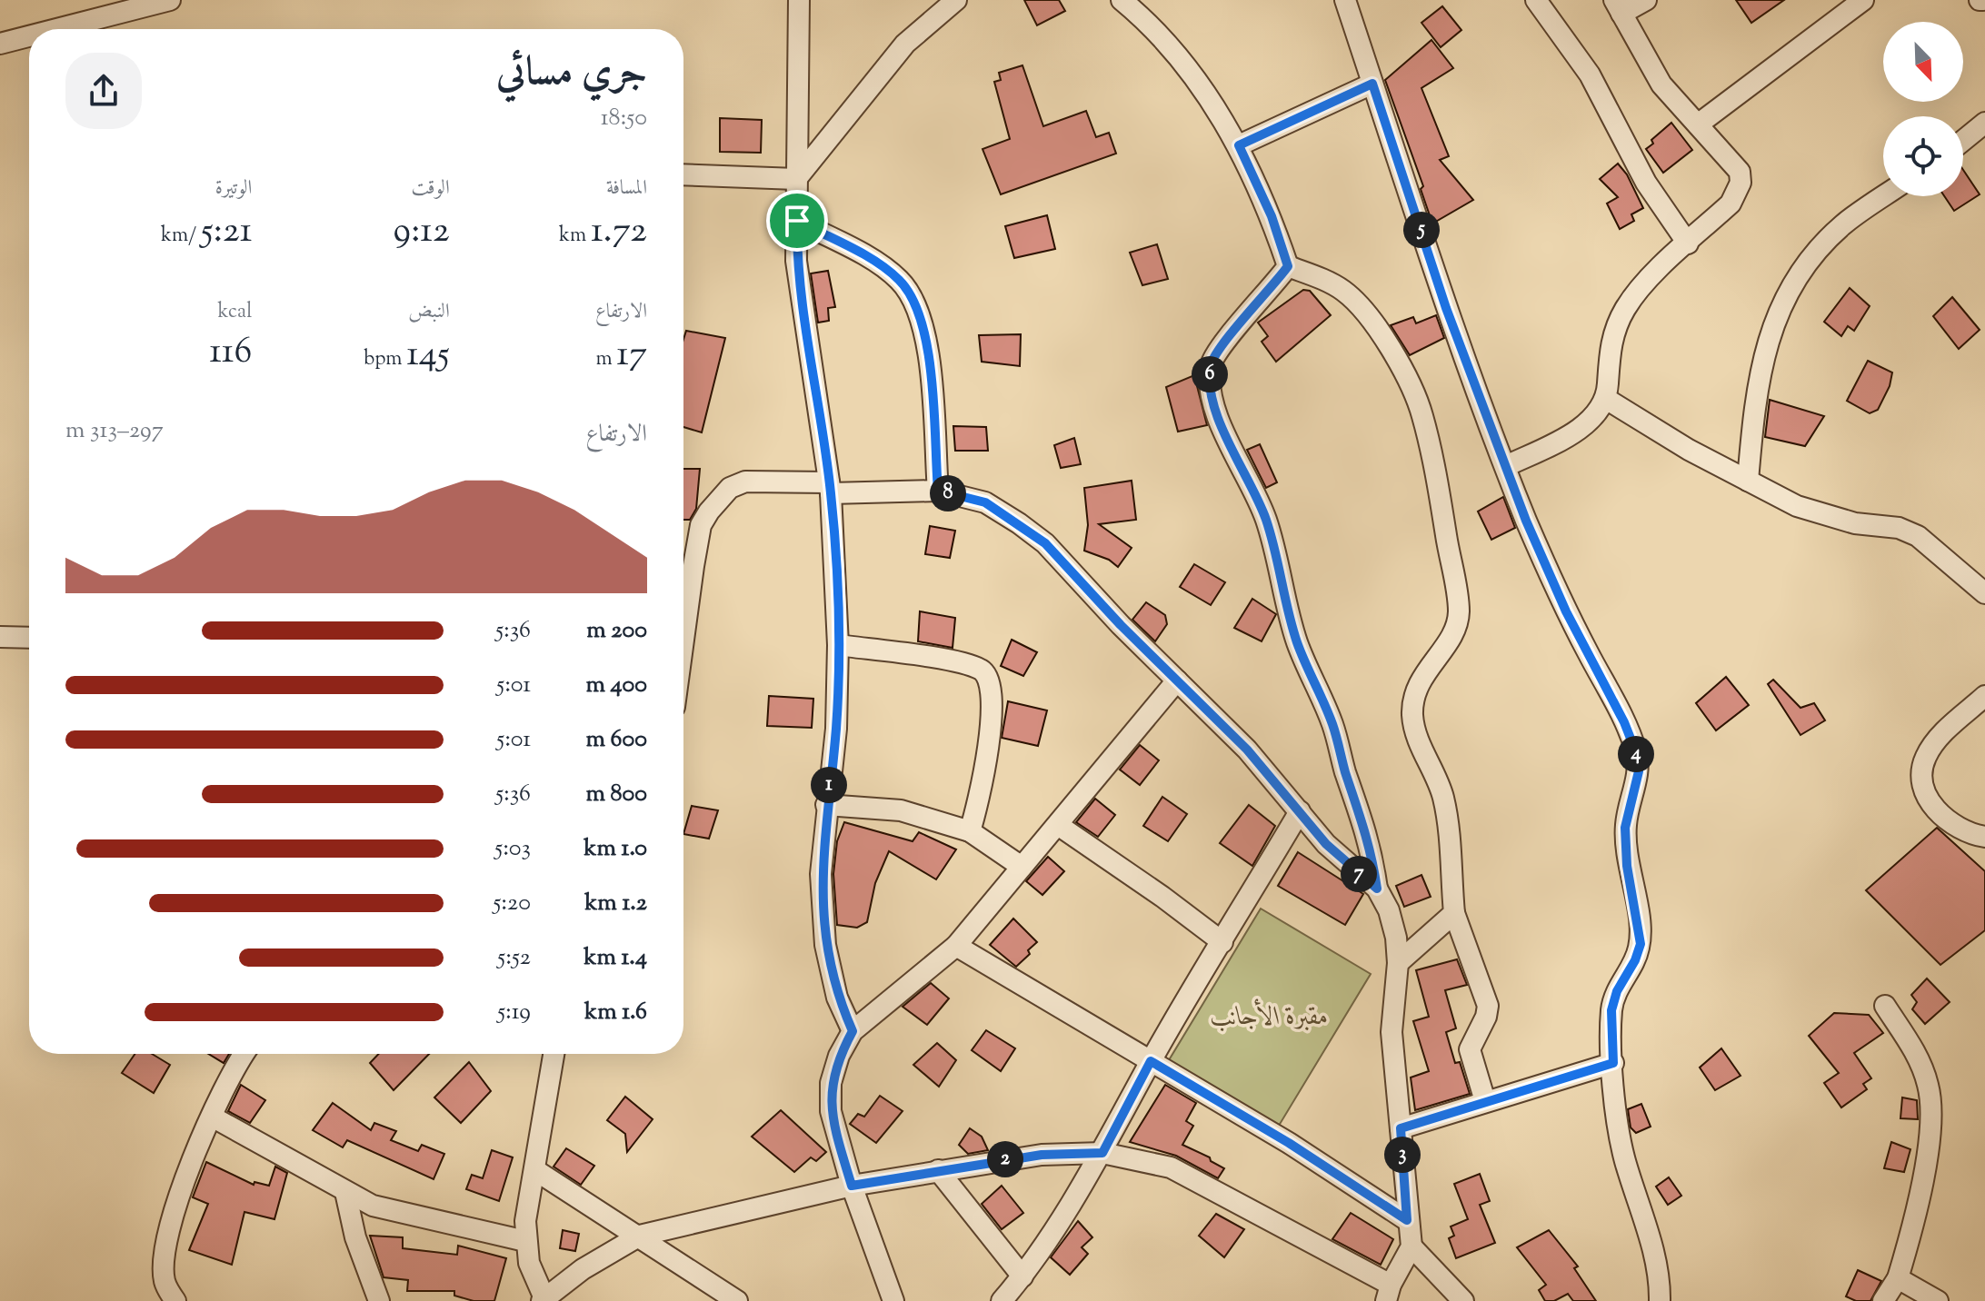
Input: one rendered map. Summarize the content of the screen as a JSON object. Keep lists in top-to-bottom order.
{
  "parks": ["مقبرة الأجانب"],
  "north": "bottom right",
  "page": {
    "heading": ["جري مسائي", "18:50"],
    "stats": [
      ["المسافة", "1.72 km"],
      ["الوقت", "9:12"],
      ["الوتيرة", "5:21 /km"],
      ["الارتفاع", "17 m"],
      ["النبض", "145 bpm"],
      ["kcal", "116"]
    ],
    "pins": [
      "5",
      "6",
      "8",
      "4",
      "1",
      "7",
      "3",
      "2"
    ],
    "chart": ["الارتفاع", "297–313 m"],
    "list": [
      {
        "name": "200 m",
        "note": "5:36"
      },
      {
        "name": "400 m",
        "note": "5:01"
      },
      {
        "name": "600 m",
        "note": "5:01"
      },
      {
        "name": "800 m",
        "note": "5:36"
      },
      {
        "name": "1.0 km",
        "note": "5:03"
      },
      {
        "name": "1.2 km",
        "note": "5:20"
      },
      {
        "name": "1.4 km",
        "note": "5:52"
      },
      {
        "name": "1.6 km",
        "note": "5:19"
      }
    ]
  }
}
